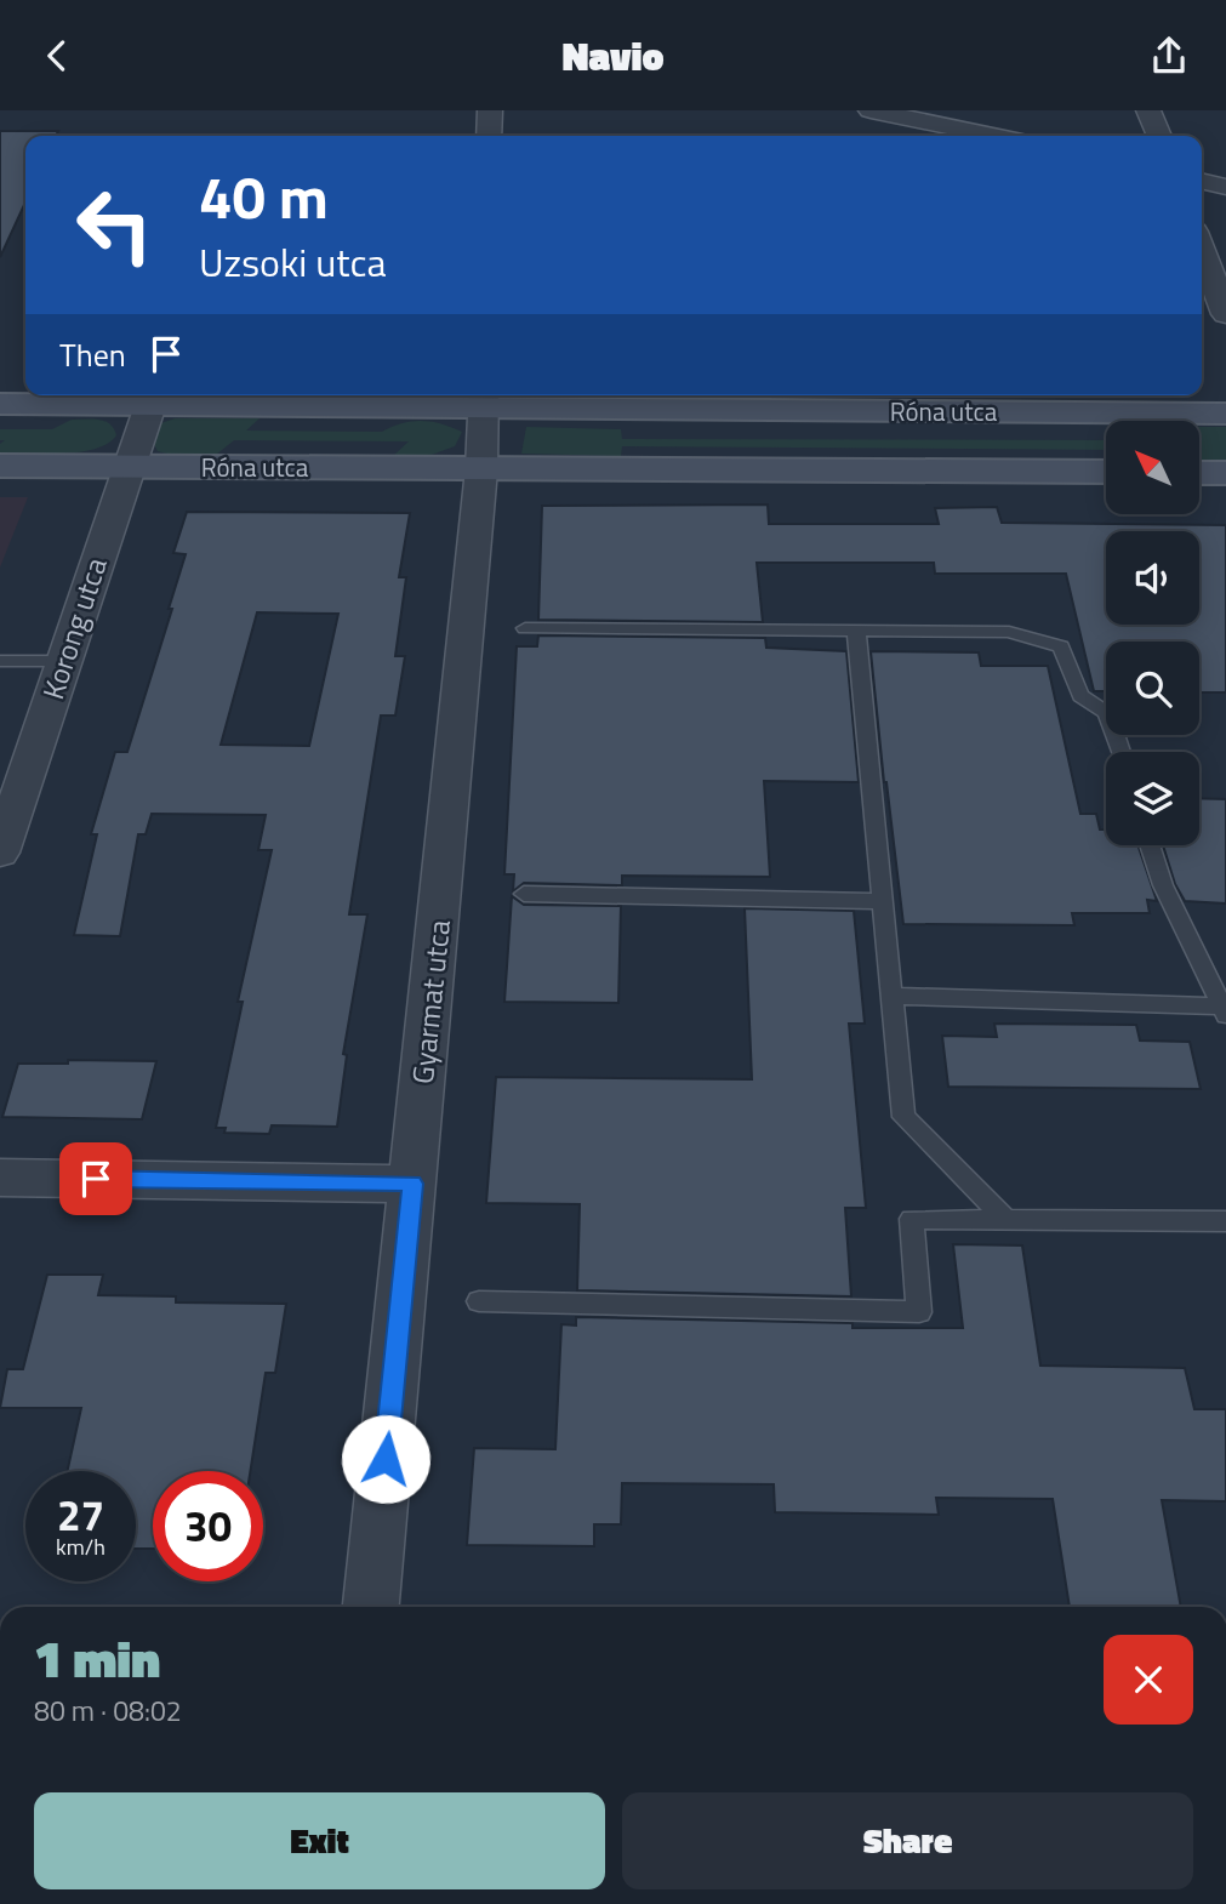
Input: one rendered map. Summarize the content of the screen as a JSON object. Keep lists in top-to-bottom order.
{
  "streets": {
    "street": ["Róna utca", "Korong utca", "Gyarmat utca"]
  },
  "crossings": [
    ["Róna utca", "Korong utca"],
    ["Róna utca", "Gyarmat utca"]
  ],
  "north": "top left",
  "page": {
    "header": "Navio",
    "turn": ["40 m", "Uzsoki utca"],
    "then": "Then",
    "speed": "27 km/h",
    "limit": "30",
    "heading": ["1 min", "80 m · 08:02"],
    "buttons": ["Exit", "Share"]
  }
}
